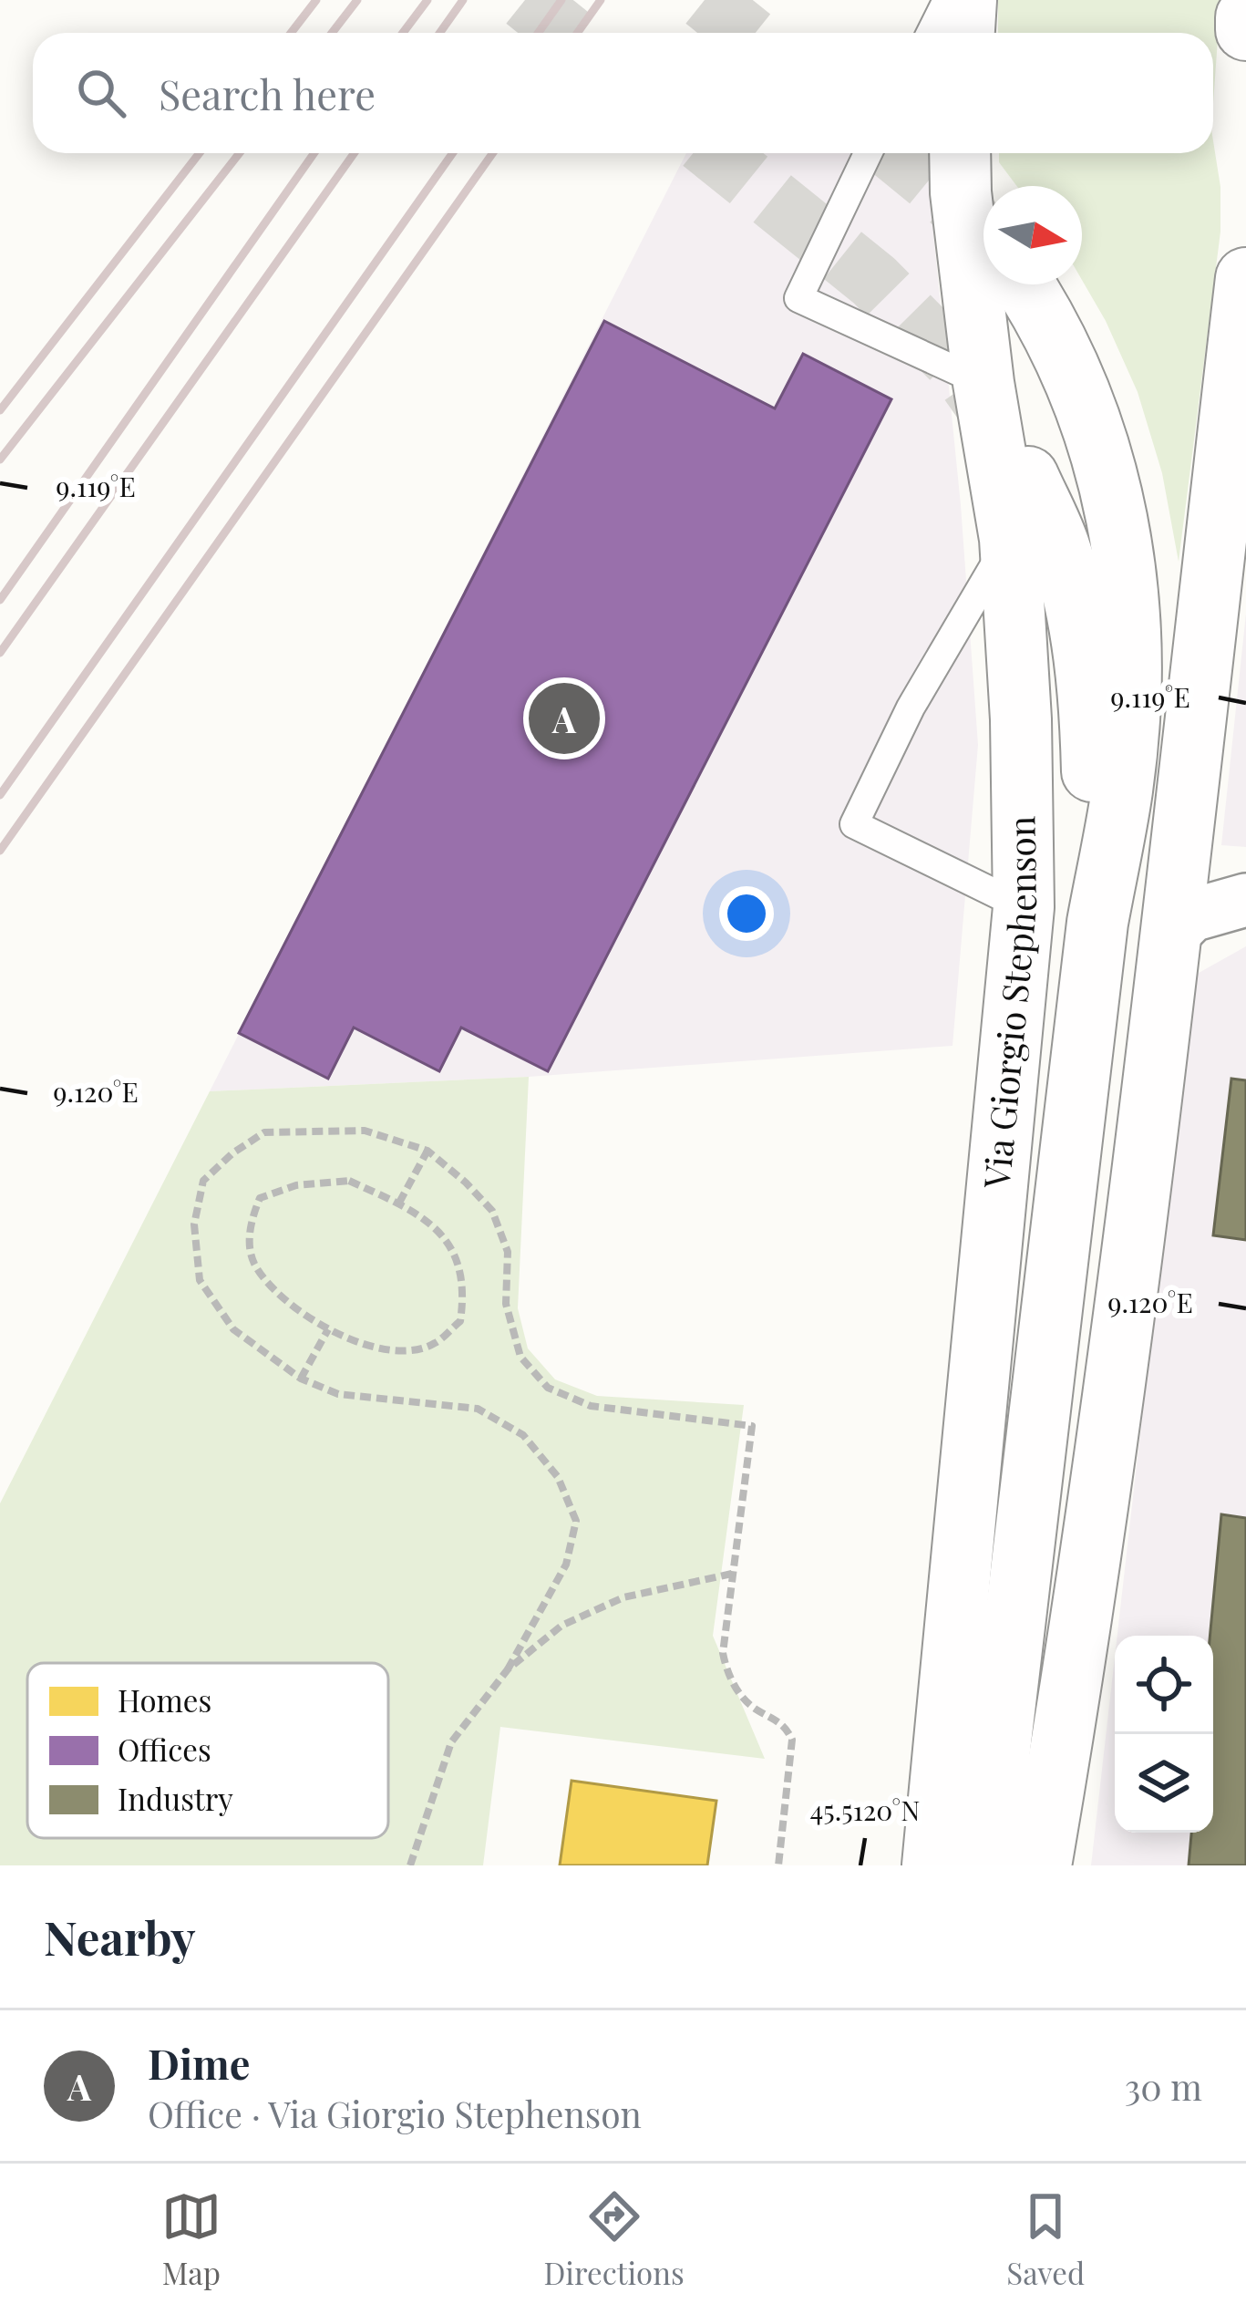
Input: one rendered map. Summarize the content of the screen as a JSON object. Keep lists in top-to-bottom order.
{
  "streets": {
    "street": ["Via Giorgio Stephenson"]
  },
  "legend": ["Homes", "Offices", "Industry"],
  "north": "right",
  "page": {
    "search": "Search here",
    "pins": "A",
    "heading": "Nearby",
    "list": [
      {
        "mark": "A",
        "name": "Dime",
        "note": "Office · Via Giorgio Stephenson",
        "value": "30 m"
      }
    ],
    "nav": ["Map", "Directions", "Saved"]
  },
  "coordinates": ["9.119°E", "9.120°E", "45.5120°N"]
}
